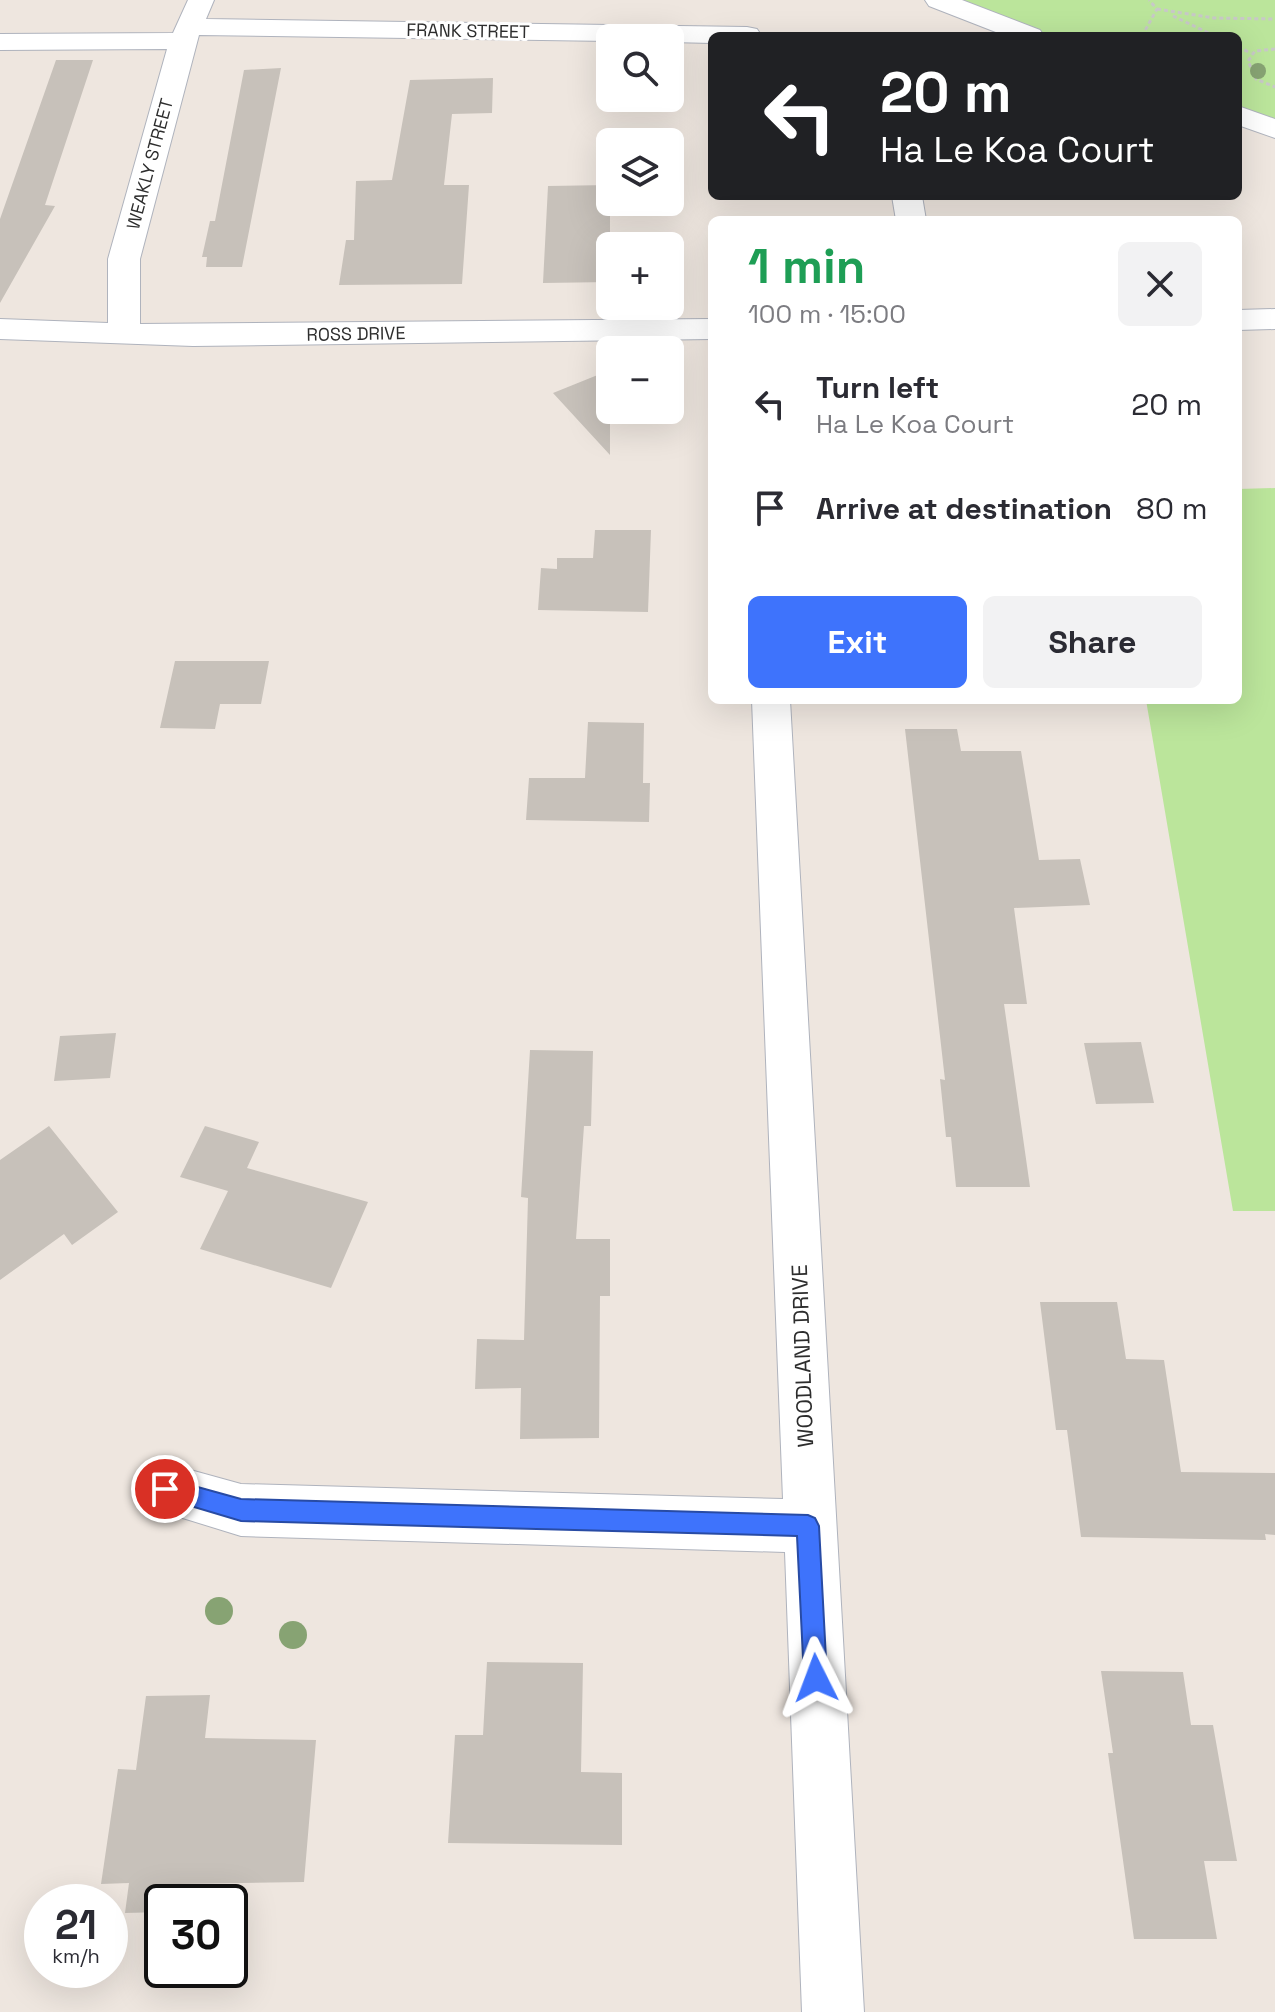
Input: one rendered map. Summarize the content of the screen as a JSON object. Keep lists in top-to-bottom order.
{
  "streets": {
    "street": [
      "FRANK STREET",
      "WEAKLY STREET",
      "ROSS DRIVE",
      "WOODLAND DRIVE"
    ]
  },
  "crossings": [
    ["FRANK STREET", "WEAKLY STREET"],
    ["WEAKLY STREET", "ROSS DRIVE"]
  ],
  "page": {
    "map_buttons": ["+", "−"],
    "turn": ["20 m", "Ha Le Koa Court"],
    "heading": ["1 min", "100 m · 15:00"],
    "list": [
      {
        "name": "Turn left",
        "note": "Ha Le Koa Court",
        "value": "20 m"
      },
      {
        "name": "Arrive at destination",
        "value": "80 m"
      }
    ],
    "buttons": ["Exit", "Share"],
    "speed": "21 km/h",
    "limit": "30"
  }
}
